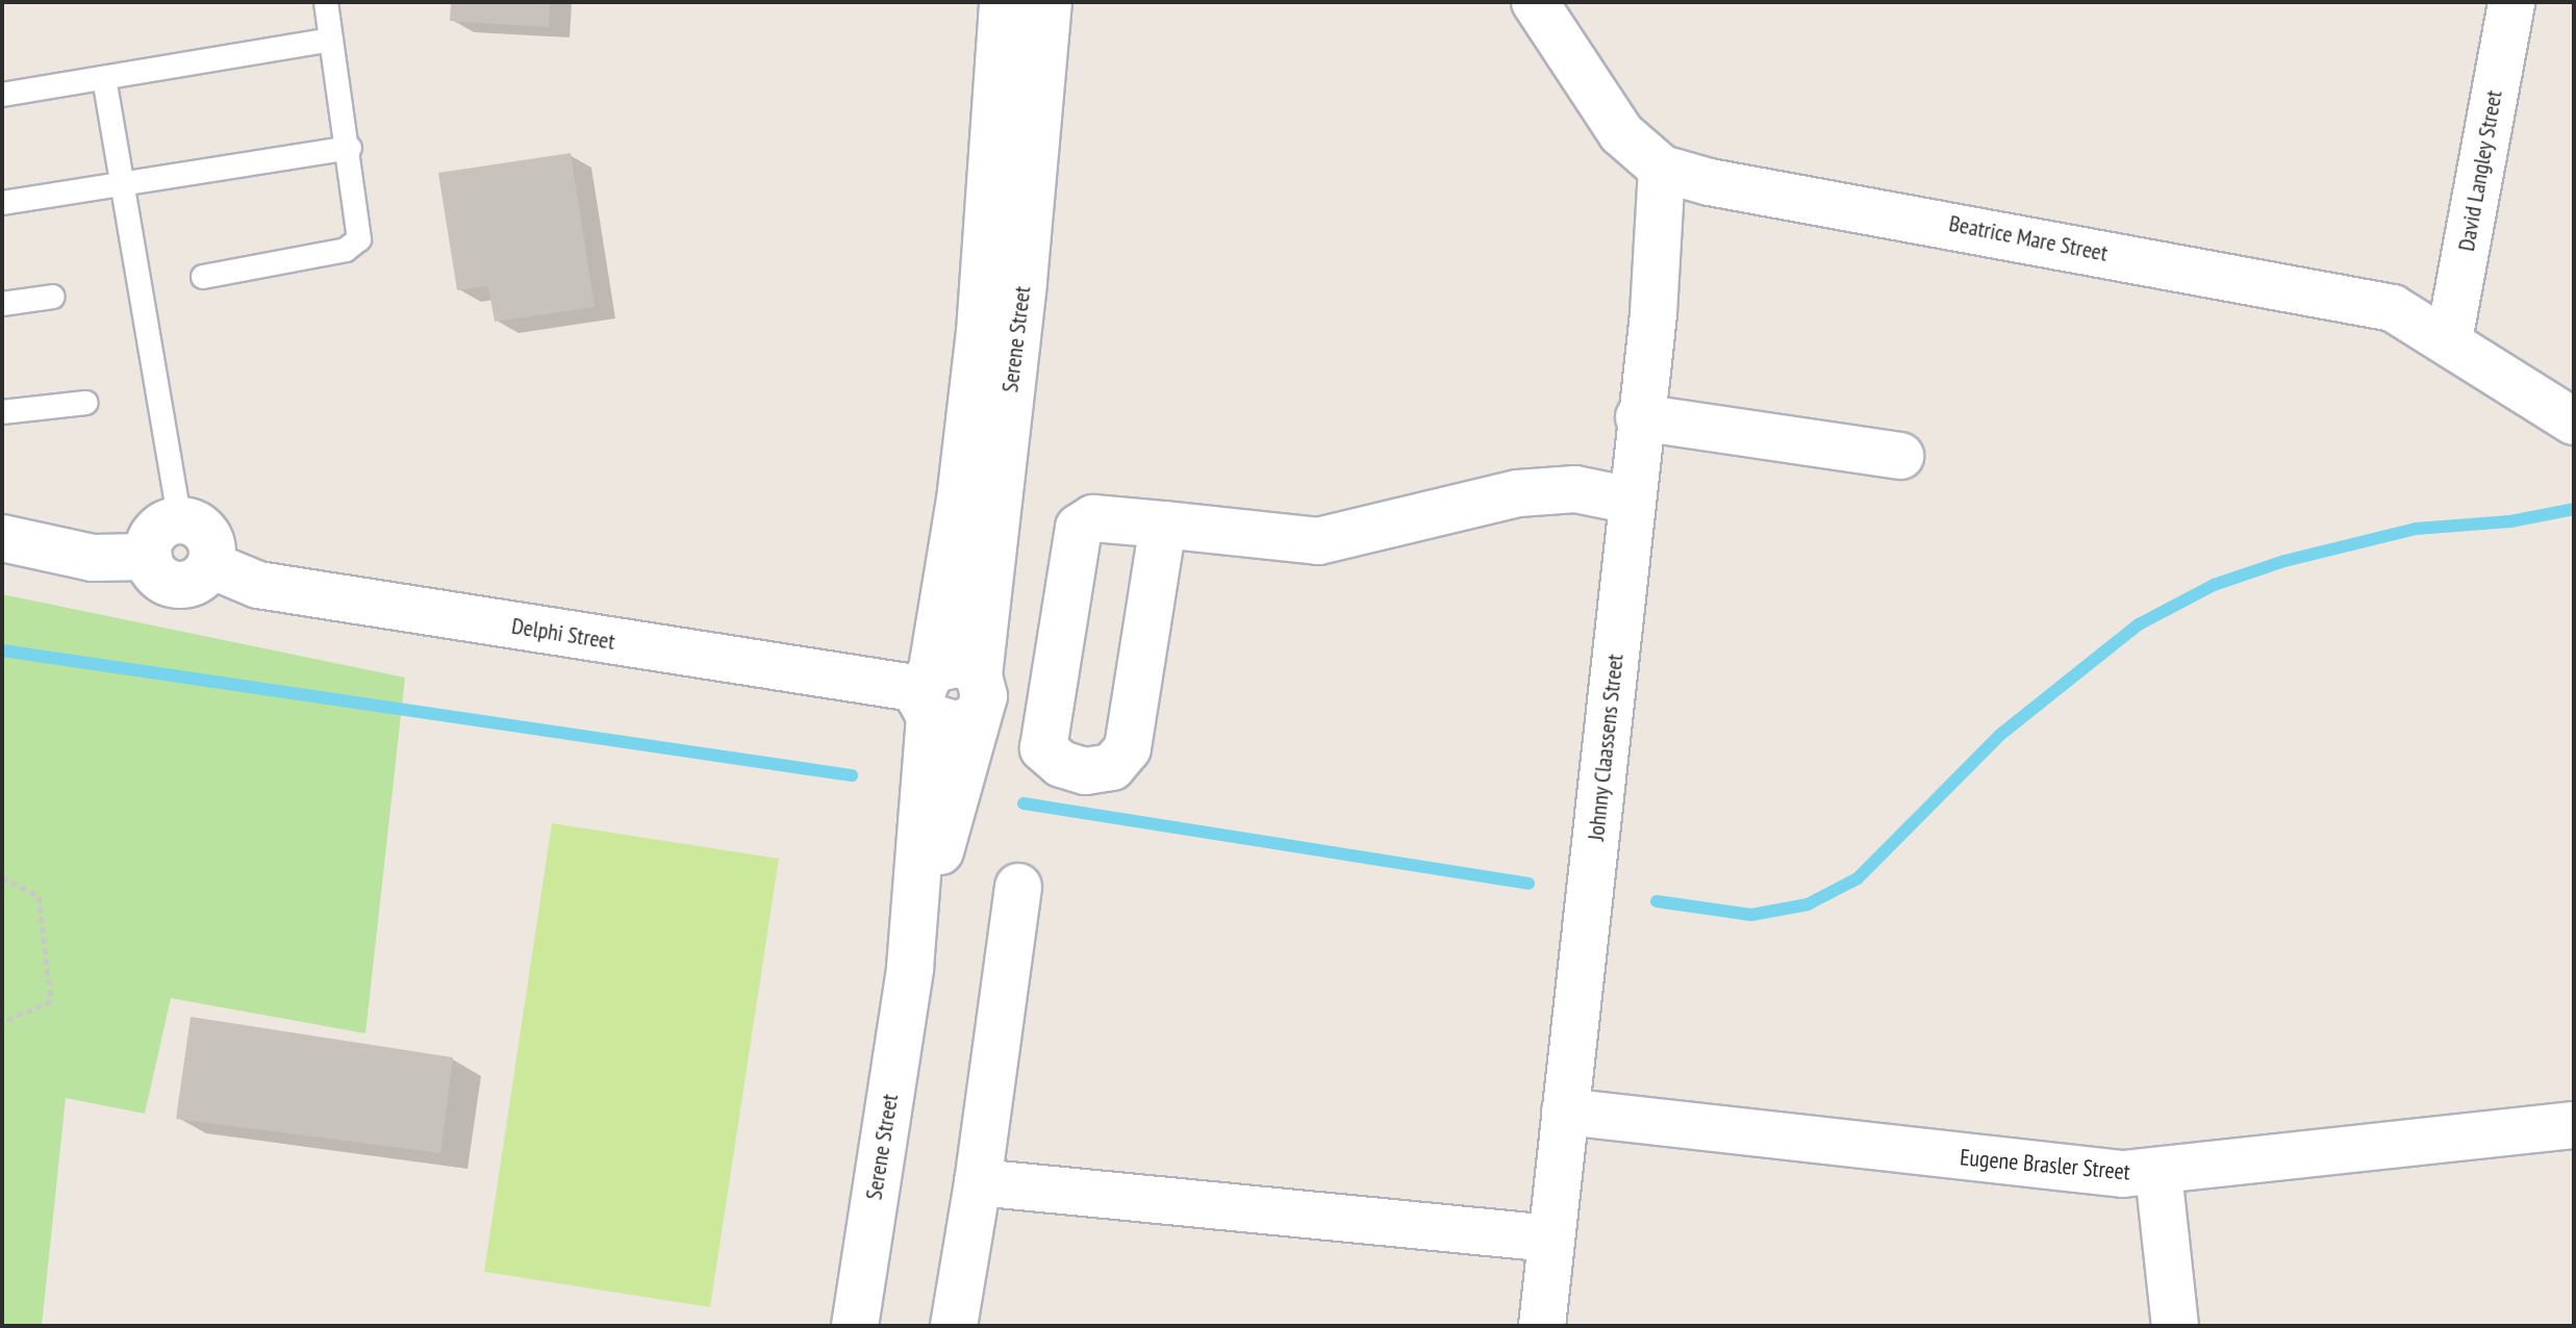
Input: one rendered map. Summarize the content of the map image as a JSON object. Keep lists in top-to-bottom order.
{
  "streets": {
    "street": [
      "David Langley Street",
      "Beatrice Mare Street",
      "Serene Street",
      "Delphi Street",
      "Johnny Claassens Street",
      "Eugene Brasler Street"
    ]
  },
  "crossings": [
    ["David Langley Street", "Beatrice Mare Street"],
    ["Beatrice Mare Street", "Johnny Claassens Street"],
    ["Serene Street", "Delphi Street"],
    ["Johnny Claassens Street", "Eugene Brasler Street"]
  ]
}
